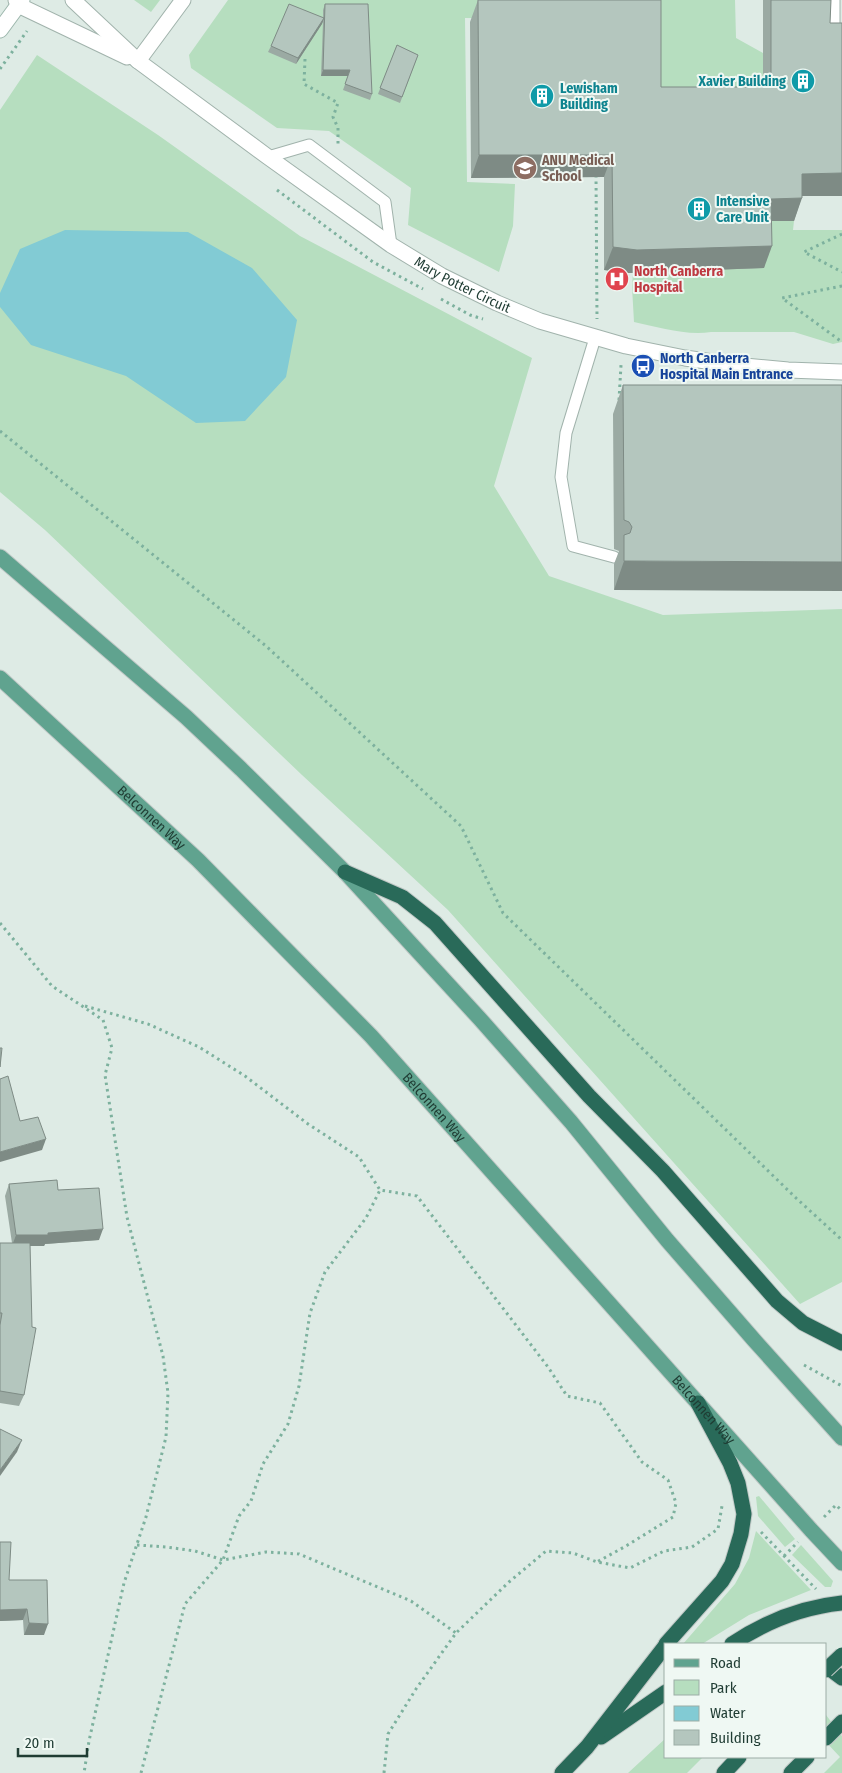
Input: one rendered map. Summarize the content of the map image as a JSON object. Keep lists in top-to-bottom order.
{
  "streets": {
    "main road": ["Belconnen Way"],
    "street": ["Mary Potter Circuit"]
  },
  "places": {
    "building": ["Xavier Building", "Lewisham Building", "Intensive Care Unit"],
    "school or university": ["ANU Medical School"],
    "hospital": ["North Canberra Hospital"],
    "bus stop": ["North Canberra Hospital Main Entrance"]
  },
  "legend": [
    "Road",
    "Park",
    "Water",
    "Building"
  ],
  "scale_bar": "20 m"
}
